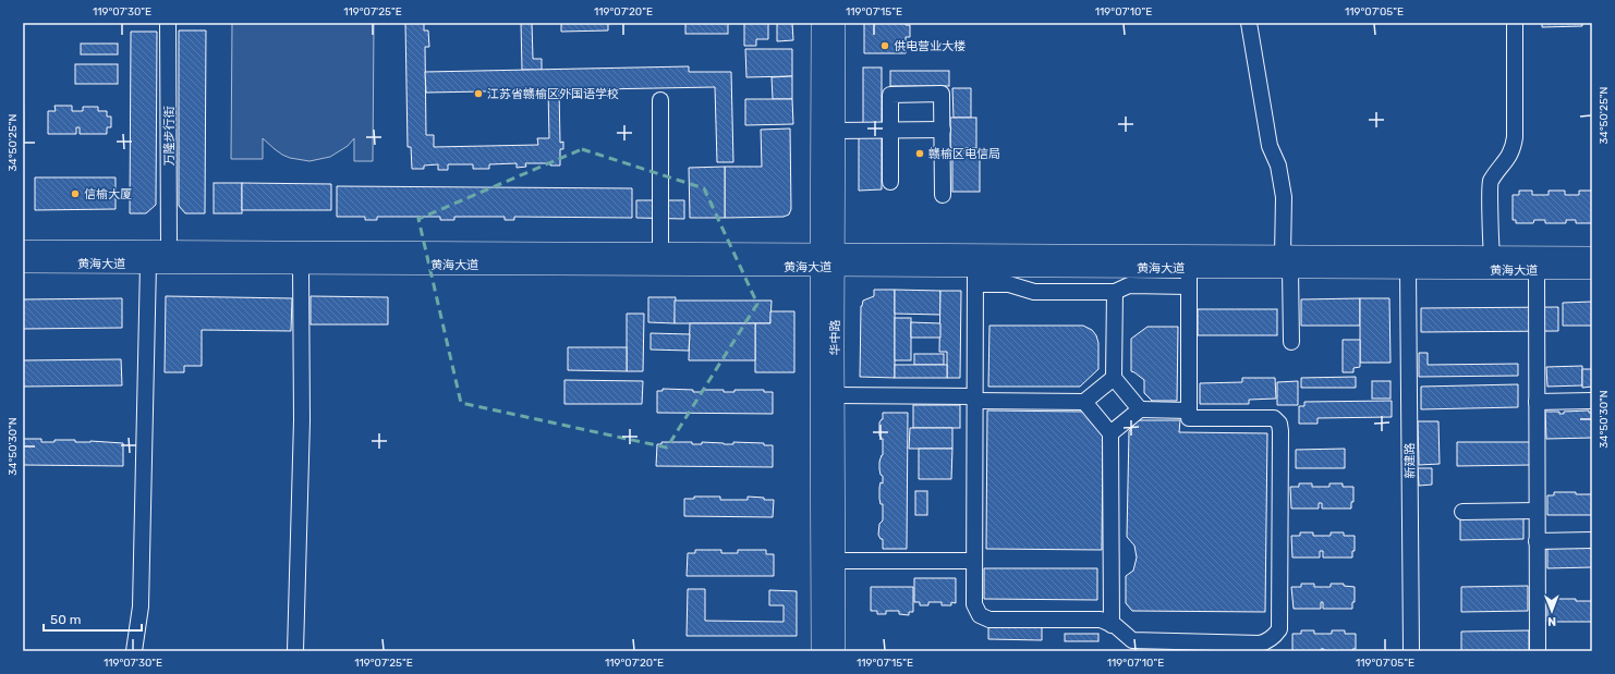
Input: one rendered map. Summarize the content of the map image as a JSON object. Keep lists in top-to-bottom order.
{
  "streets": {
    "main road": ["黄海大道", "华中路"],
    "street": ["万隆步行街", "新建路"]
  },
  "crossings": [
    ["万隆步行街", "黄海大道"],
    ["黄海大道", "华中路"],
    ["黄海大道", "新建路"]
  ],
  "places": [
    "供电营业大楼",
    "江苏省赣榆区外国语学校",
    "赣榆区电信局",
    "信榆大厦"
  ],
  "scale_bar": "50 m",
  "north": "bottom",
  "coordinates": [
    "119°07'30\"E",
    "119°07'25\"E",
    "119°07'20\"E",
    "119°07'15\"E",
    "119°07'10\"E",
    "119°07'05\"E",
    "34°50'25\"N",
    "34°50'30\"N"
  ]
}
